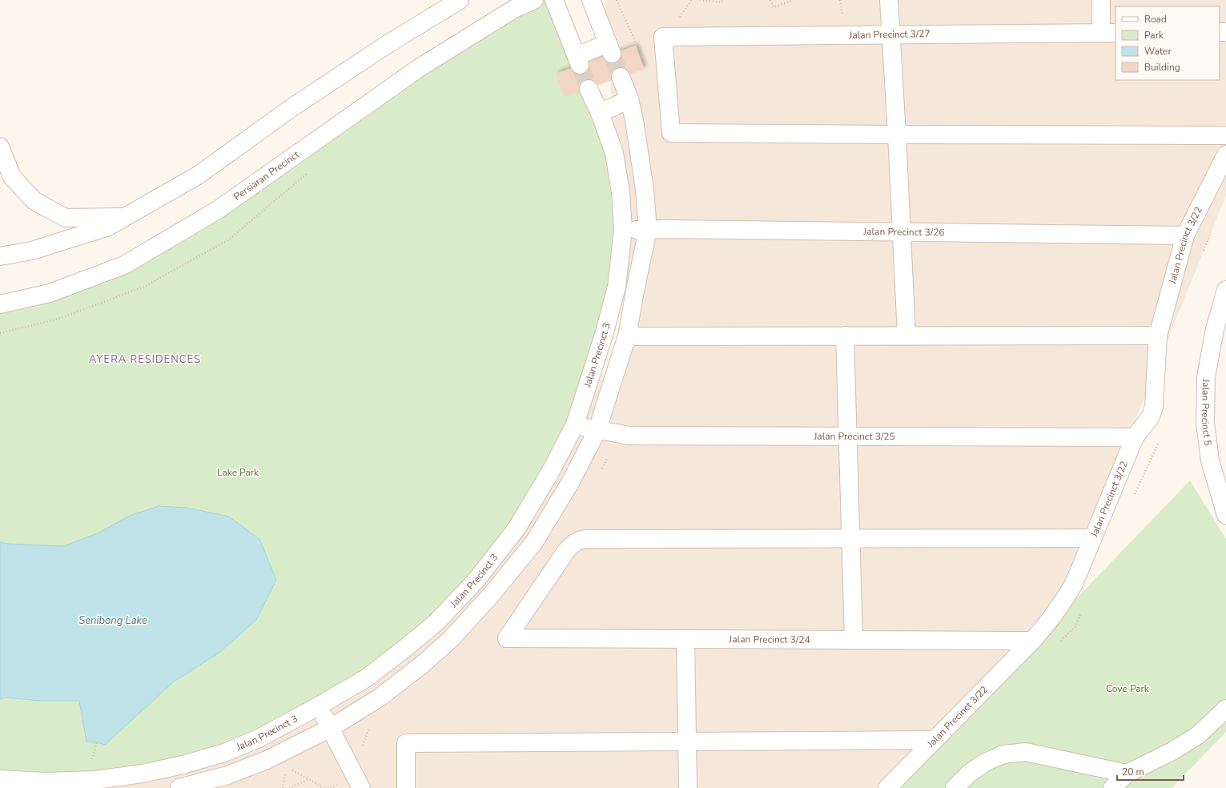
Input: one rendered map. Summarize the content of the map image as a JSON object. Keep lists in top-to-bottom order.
{
  "streets": {
    "street": [
      "Jalan Precinct 3/27",
      "Persiaran Precinct",
      "Jalan Precinct 3/26",
      "Jalan Precinct 3/22",
      "Jalan Precinct 3",
      "Jalan Precinct 5",
      "Jalan Precinct 3/25",
      "Jalan Precinct 3/24"
    ]
  },
  "crossings": [
    ["Jalan Precinct 3/26", "Jalan Precinct 3/22"],
    ["Jalan Precinct 3/26", "Jalan Precinct 3"],
    ["Jalan Precinct 3/22", "Jalan Precinct 3/25"],
    ["Jalan Precinct 3/22", "Jalan Precinct 3/24"],
    ["Jalan Precinct 3", "Jalan Precinct 3/25"]
  ],
  "districts": ["AYERA RESIDENCES"],
  "water": ["Senibong Lake"],
  "parks": ["Lake Park", "Cove Park"],
  "legend": [
    "Road",
    "Park",
    "Water",
    "Building"
  ],
  "scale_bar": "20 m"
}
